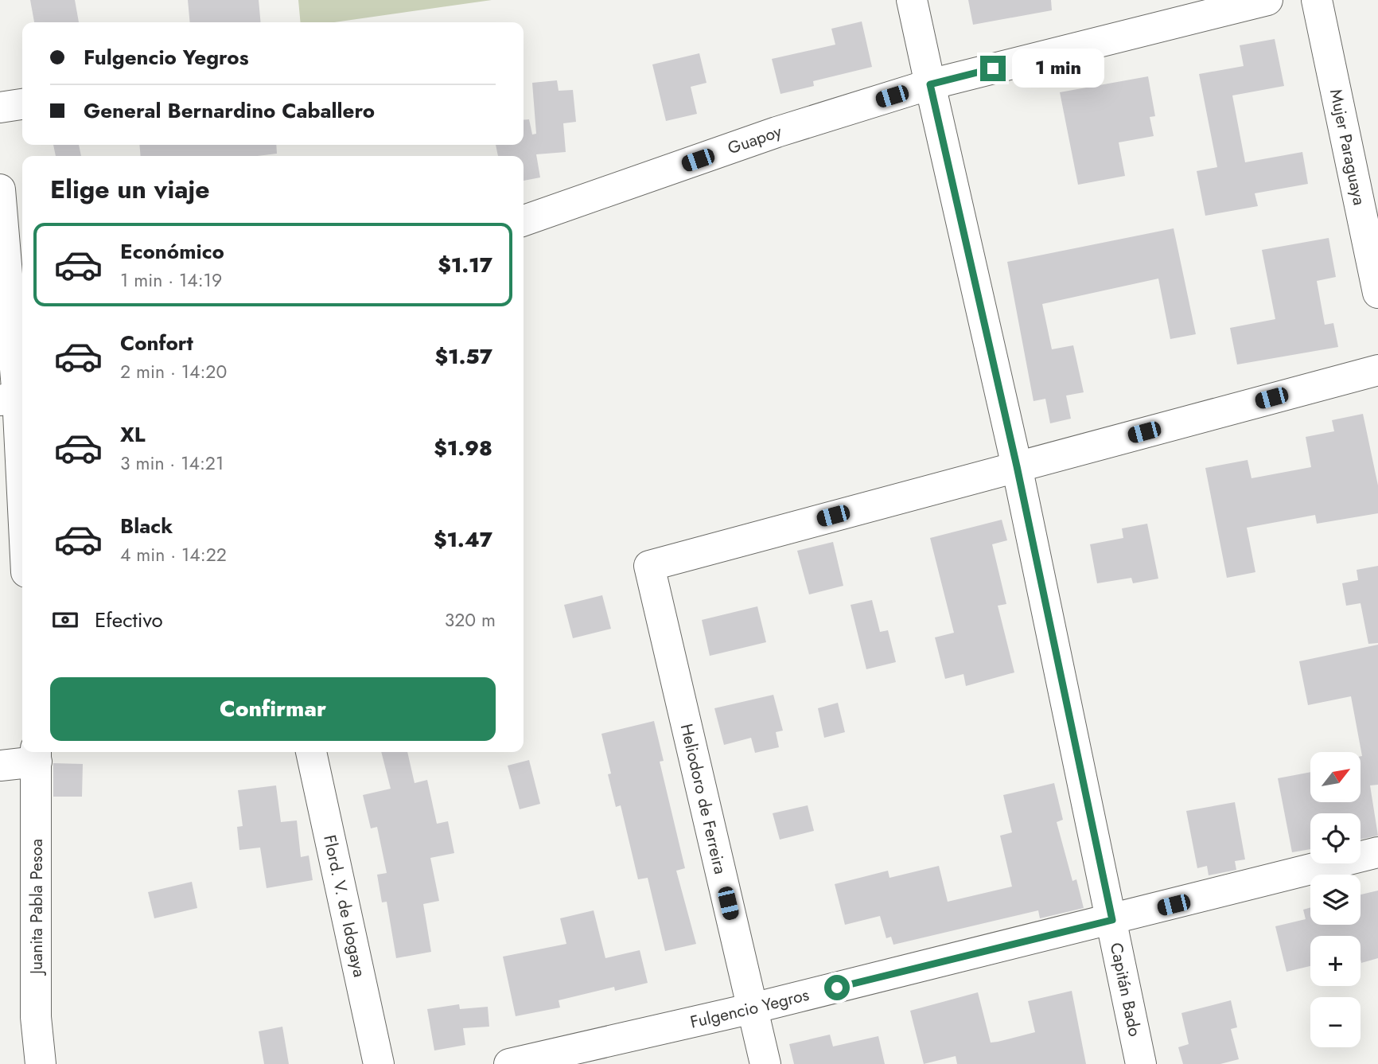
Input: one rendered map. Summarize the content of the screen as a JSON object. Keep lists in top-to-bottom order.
{
  "streets": {
    "street": [
      "Guapoy",
      "Mujer Paraguaya",
      "Heliodoro de Ferreira",
      "Flord. V. de Idogaya",
      "Juanita Pabla Pesoa",
      "Capitán Bado",
      "Fulgencio Yegros"
    ]
  },
  "crossings": [
    ["Guapoy", "Capitán Bado"],
    ["Heliodoro de Ferreira", "Capitán Bado"],
    ["Heliodoro de Ferreira", "Fulgencio Yegros"],
    ["Capitán Bado", "Fulgencio Yegros"]
  ],
  "north": "top right",
  "page": {
    "banner": ["Fulgencio Yegros", "General Bernardino Caballero"],
    "bubble": "1 min",
    "heading": "Elige un viaje",
    "list": [
      {
        "name": "Económico",
        "note": "1 min · 14:19",
        "value": "$1.17"
      },
      {
        "name": "Confort",
        "note": "2 min · 14:20",
        "value": "$1.57"
      },
      {
        "name": "XL",
        "note": "3 min · 14:21",
        "value": "$1.98"
      },
      {
        "name": "Black",
        "note": "4 min · 14:22",
        "value": "$1.47"
      }
    ],
    "pay": ["Efectivo", "320 m"],
    "buttons": "Confirmar",
    "map_buttons": ["+", "−"]
  }
}
